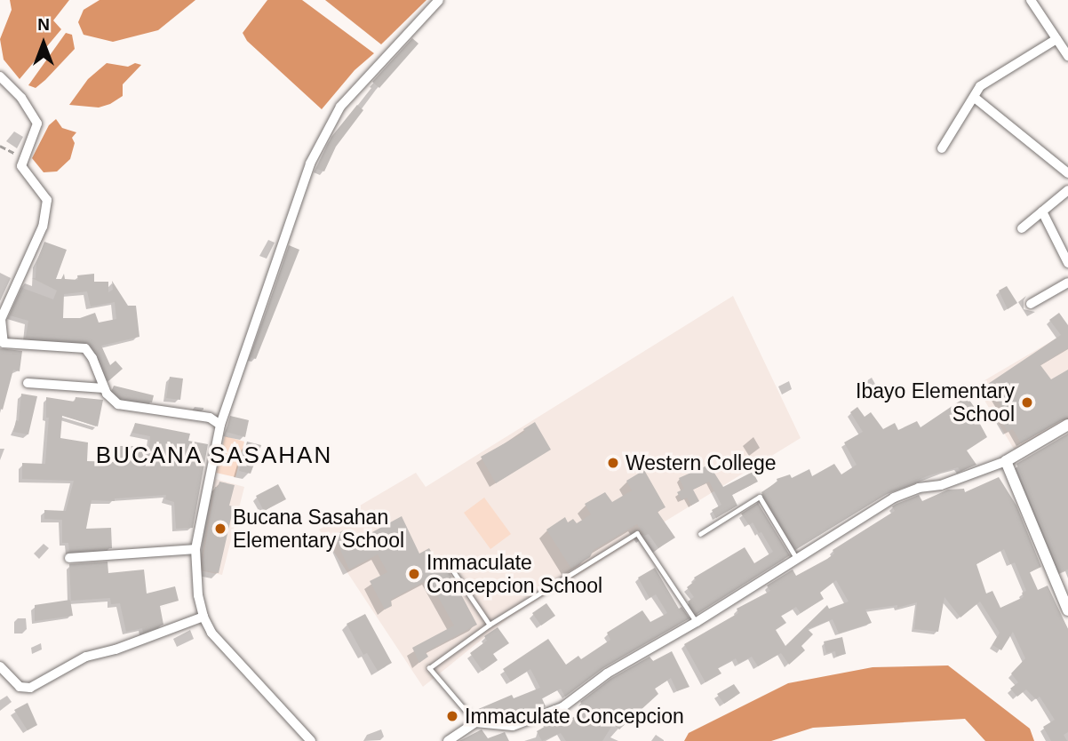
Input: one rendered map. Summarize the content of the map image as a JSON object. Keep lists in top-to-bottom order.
{
  "districts": ["BUCANA SASAHAN"],
  "places": [
    "Ibayo Elementary School",
    "Western College",
    "Bucana Sasahan Elementary School",
    "Immaculate Concepcion School",
    "Immaculate Concepcion"
  ],
  "north": "top"
}
